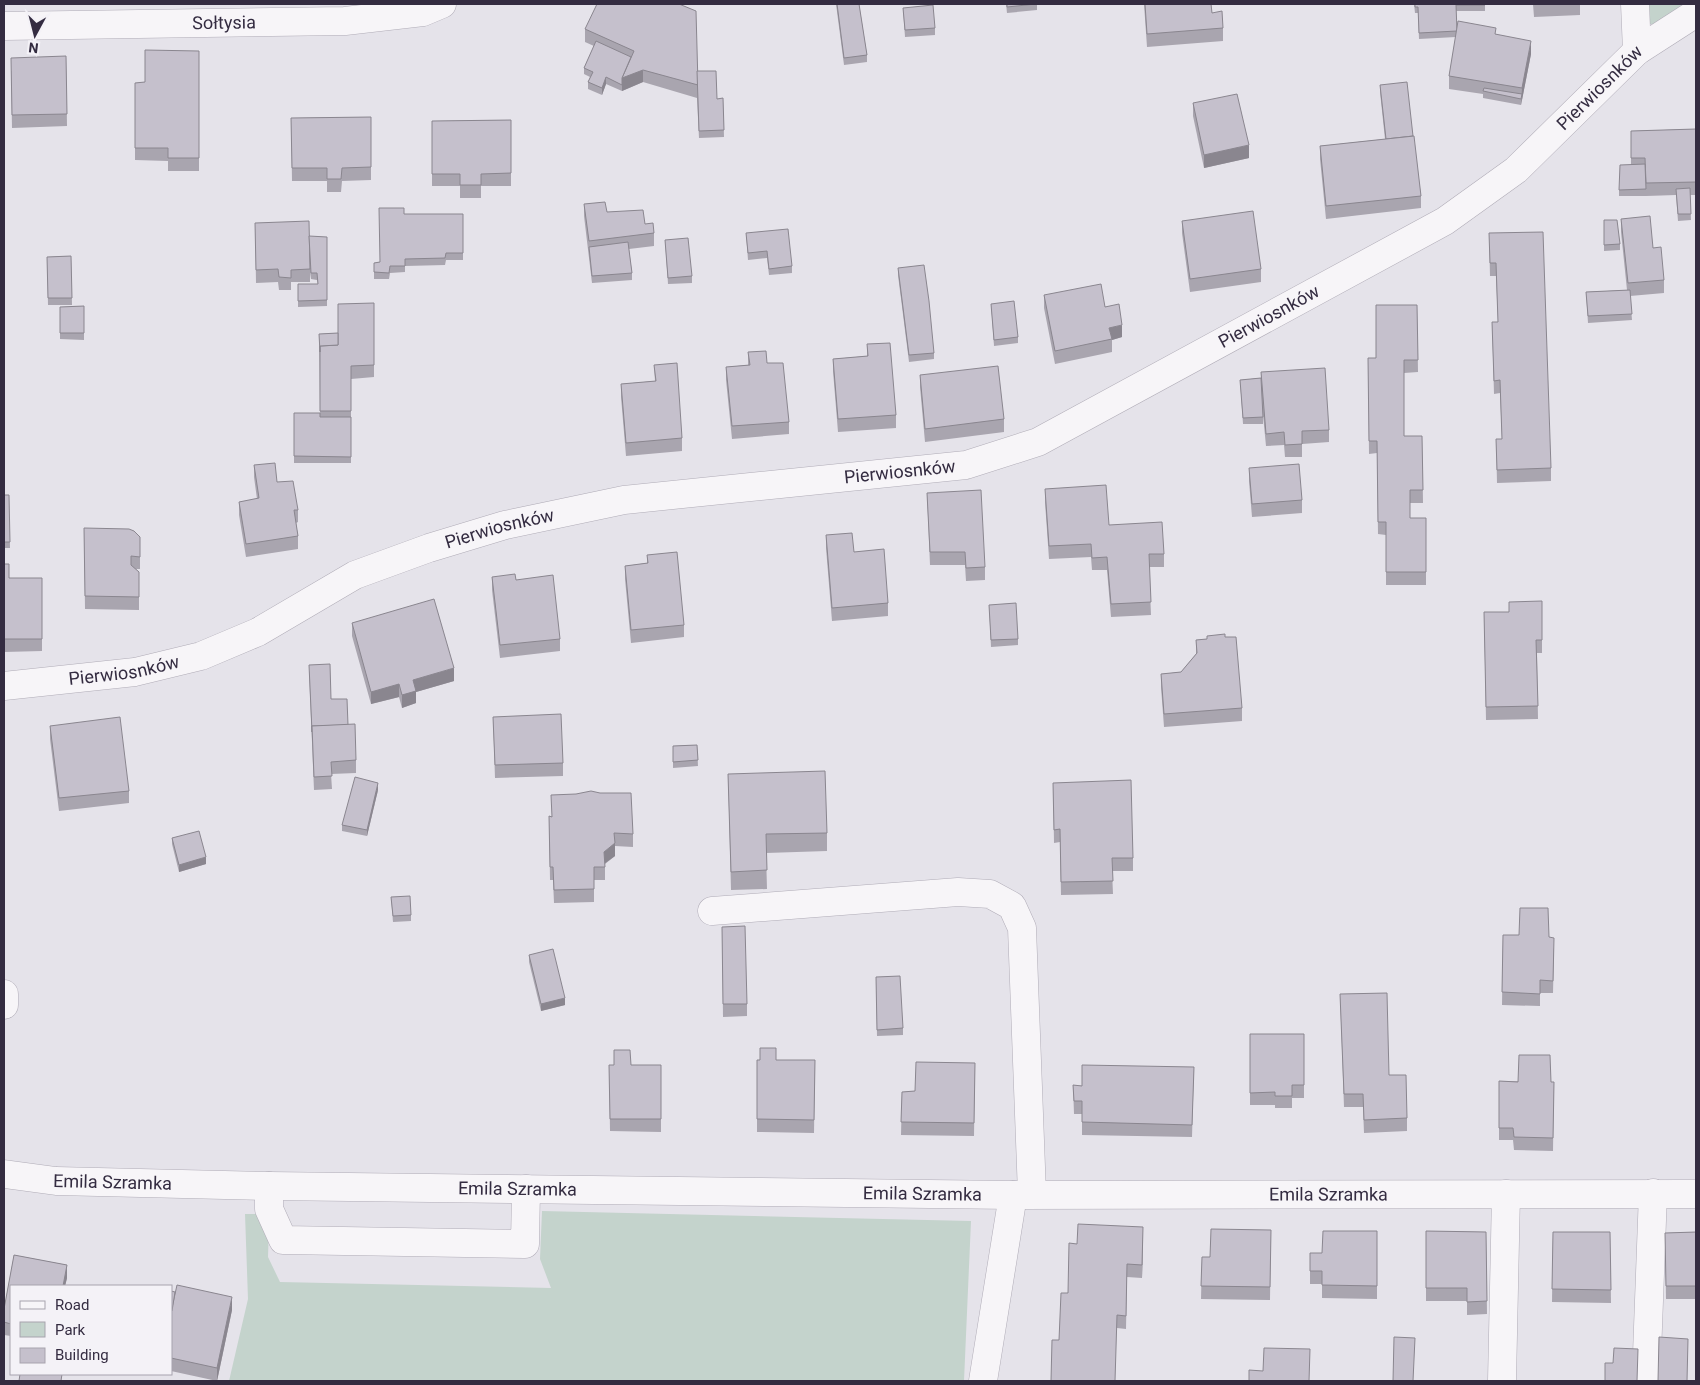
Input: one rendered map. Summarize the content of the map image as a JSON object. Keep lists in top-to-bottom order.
{
  "streets": {
    "street": ["Sołtysia", "Pierwiosnków", "Emila Szramka"]
  },
  "legend": ["Road", "Park", "Building"],
  "north": "bottom"
}
